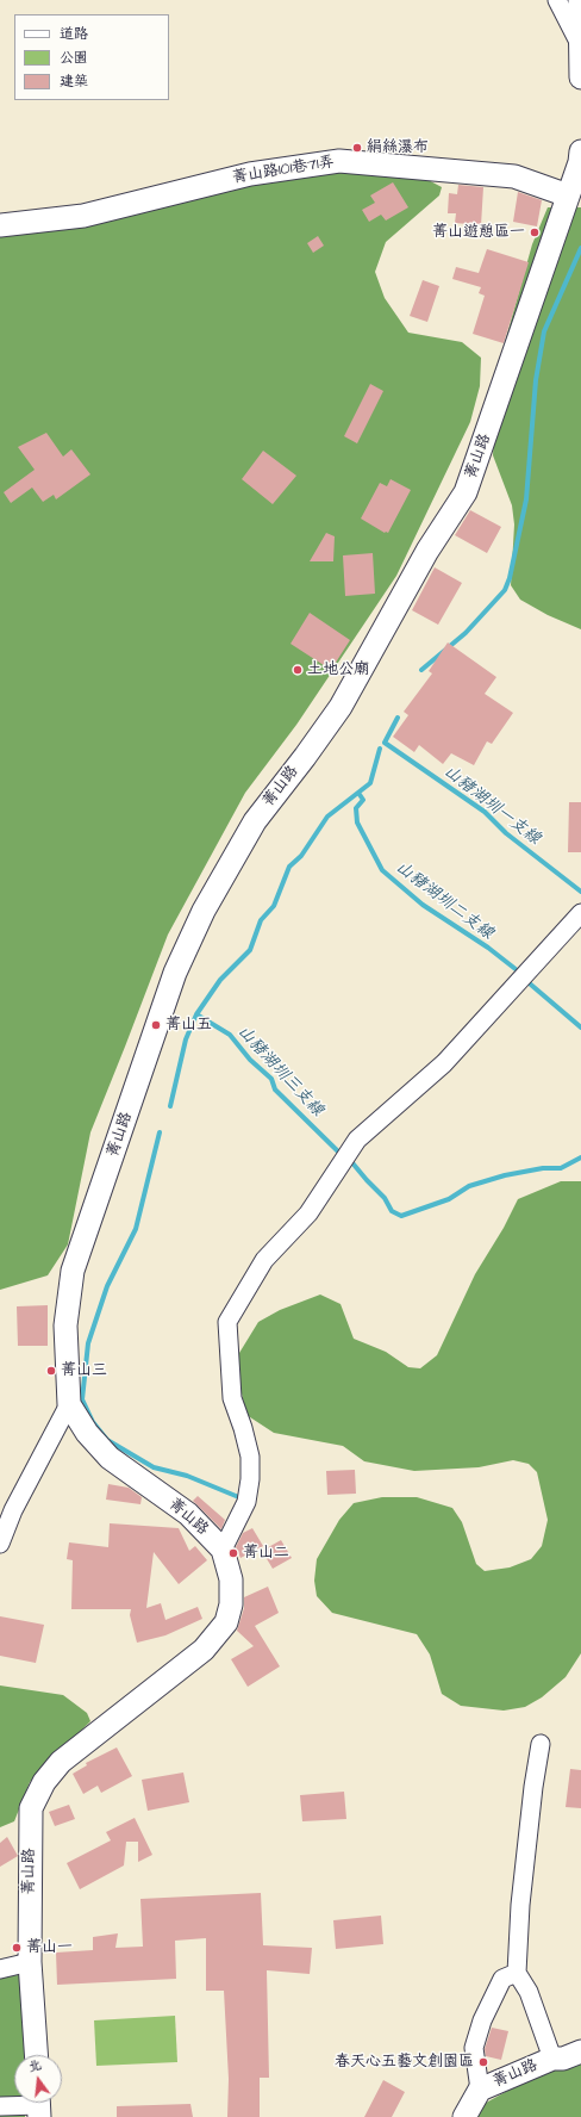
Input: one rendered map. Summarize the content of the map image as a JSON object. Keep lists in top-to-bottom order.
{
  "streets": {
    "street": ["菁山路101巷71弄", "菁山路"]
  },
  "crossings": [
    ["菁山路101巷71弄", "菁山路"]
  ],
  "water": ["山豬湖圳一支線", "山豬湖圳二支線", "山豬湖圳三支線"],
  "places": [
    "絹絲瀑布",
    "菁山遊憩區一",
    "土地公廟",
    "菁山五",
    "菁山三",
    "菁山二",
    "菁山一",
    "春天心五藝文創園區"
  ],
  "legend": ["道路", "公園", "建築"],
  "north": "top"
}
